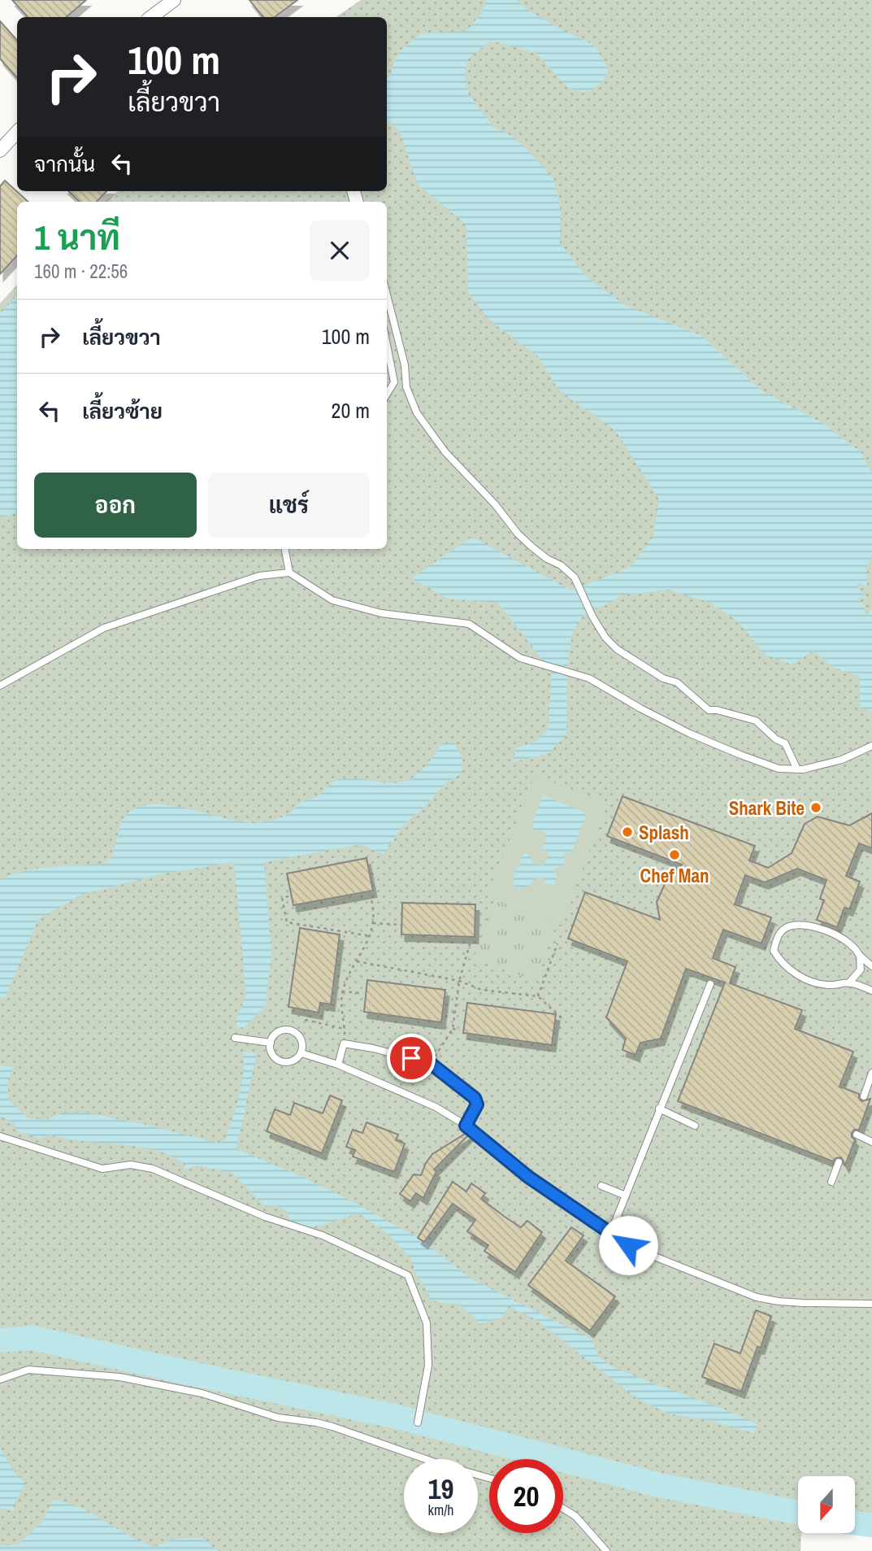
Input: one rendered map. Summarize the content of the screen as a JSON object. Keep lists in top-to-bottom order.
{
  "places": ["Shark Bite", "Splash", "Chef Man"],
  "north": "bottom",
  "page": {
    "turn": ["100 m", "เลี้ยวขวา"],
    "then": "จากนั้น",
    "heading": ["1 นาที", "160 m · 22:56"],
    "list": [
      {
        "name": "เลี้ยวขวา",
        "value": "100 m"
      },
      {
        "name": "เลี้ยวซ้าย",
        "value": "20 m"
      }
    ],
    "buttons": ["ออก", "แชร์"],
    "speed": "19 km/h",
    "limit": "20"
  }
}
